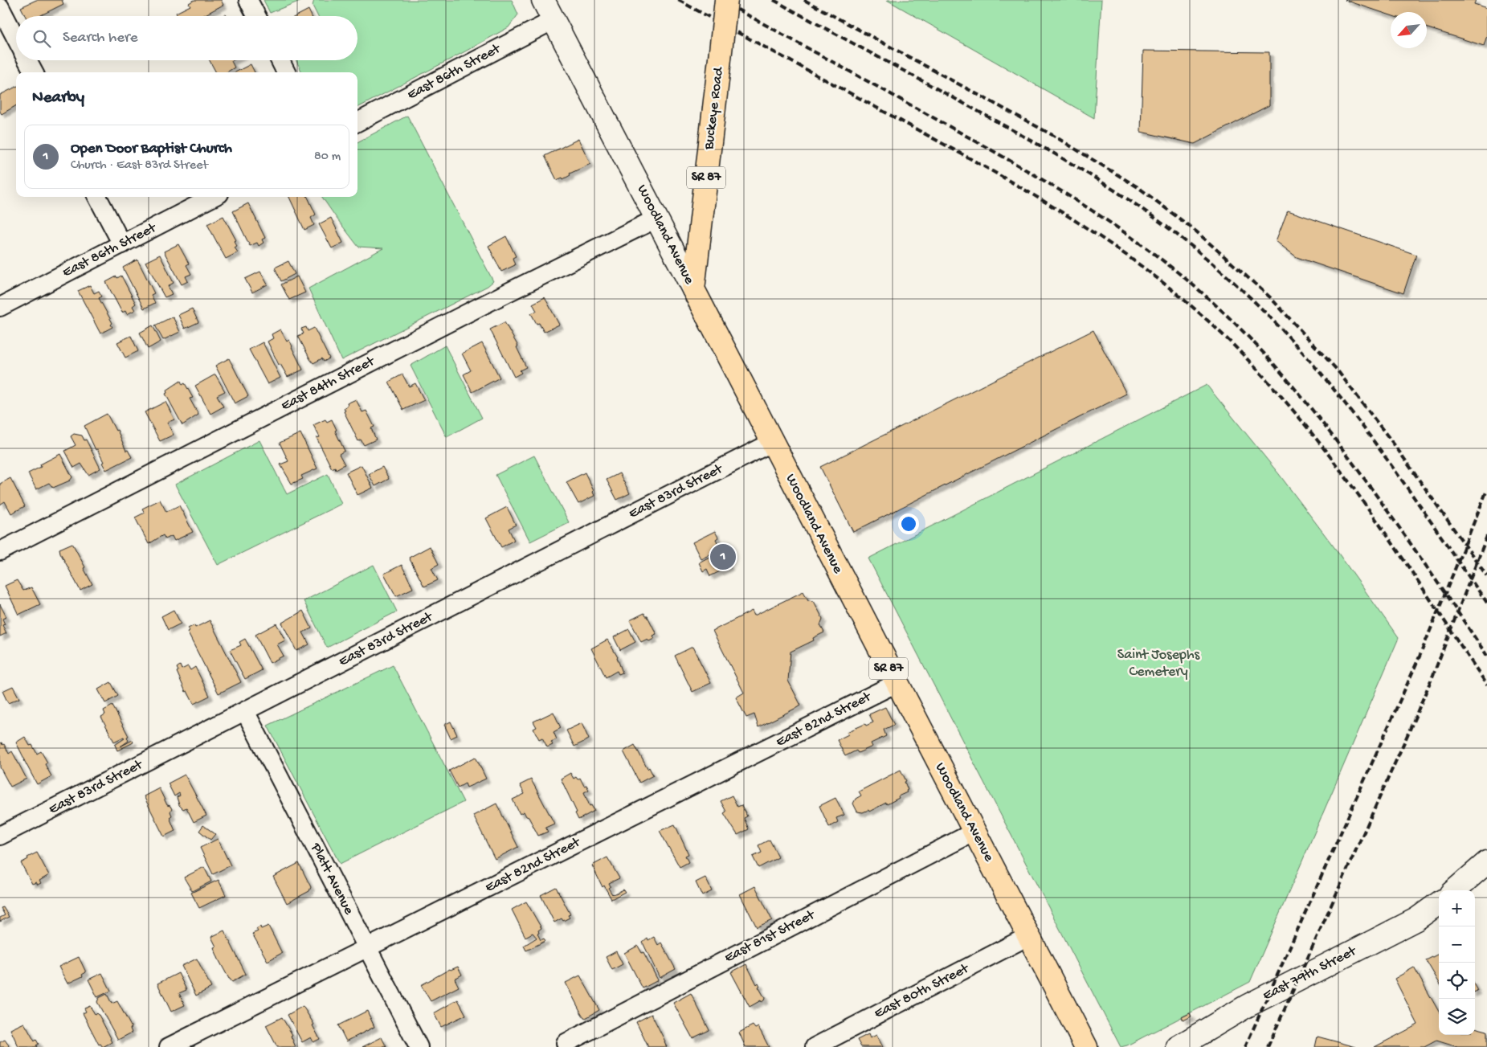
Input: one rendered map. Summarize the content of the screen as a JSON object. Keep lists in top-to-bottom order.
{
  "streets": {
    "main road": [
      "Buckeye Road",
      "SR 87",
      "Woodland Avenue",
      "East 79th Street"
    ],
    "street": [
      "East 86th Street",
      "East 84th Street",
      "East 83rd Street",
      "East 82nd Street",
      "Platt Avenue",
      "East 81st Street",
      "East 80th Street"
    ]
  },
  "crossings": [
    ["East 86th Street", "Woodland Avenue"],
    ["Buckeye Road", "Woodland Avenue"],
    ["Woodland Avenue", "East 84th Street"],
    ["Woodland Avenue", "East 83rd Street"],
    ["Woodland Avenue", "East 82nd Street"],
    ["Woodland Avenue", "East 81st Street"],
    ["Woodland Avenue", "East 80th Street"],
    ["East 83rd Street", "Platt Avenue"],
    ["East 82nd Street", "Platt Avenue"]
  ],
  "parks": ["Saint Josephs Cemetery"],
  "north": "bottom left",
  "page": {
    "search": "Search here",
    "heading": "Nearby",
    "list": [
      {
        "mark": "1",
        "name": "Open Door Baptist Church",
        "note": "Church · East 83rd Street",
        "value": "80 m"
      }
    ],
    "pins": "1",
    "map_buttons": ["+", "−"]
  }
}
